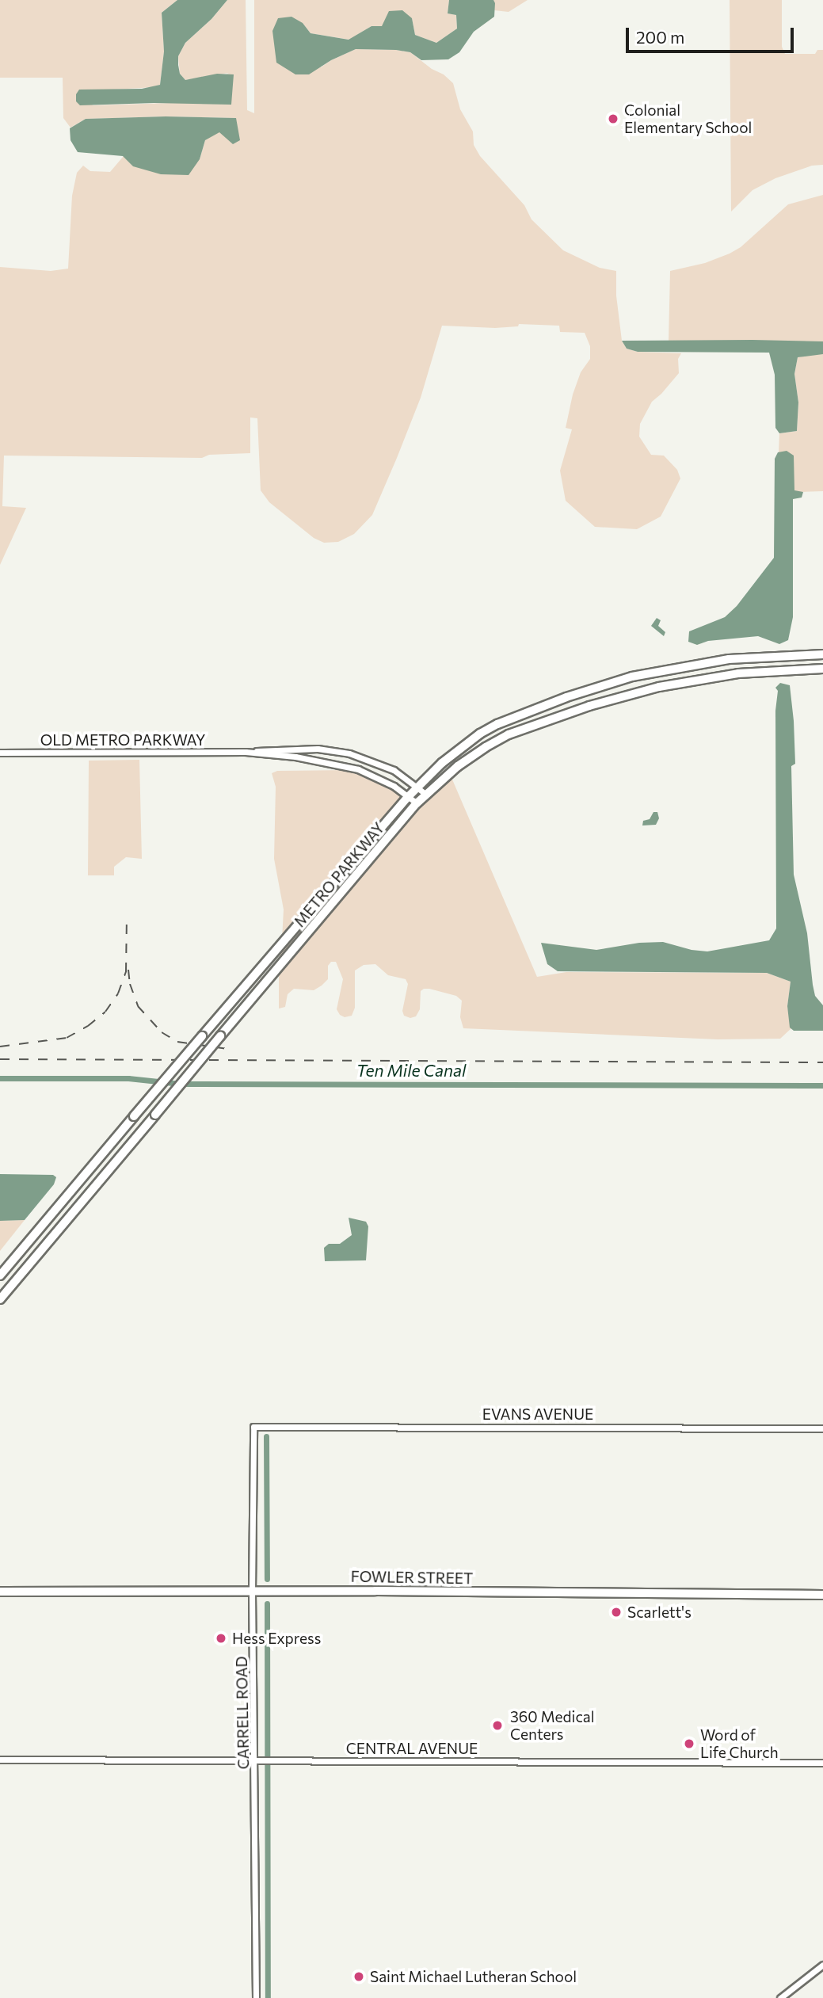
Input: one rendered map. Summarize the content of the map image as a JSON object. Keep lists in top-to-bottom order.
{
  "streets": {
    "main road": ["METRO PARKWAY", "FOWLER STREET"],
    "street": [
      "OLD METRO PARKWAY",
      "EVANS AVENUE",
      "CARRELL ROAD",
      "CENTRAL AVENUE"
    ]
  },
  "crossings": [
    ["OLD METRO PARKWAY", "METRO PARKWAY"],
    ["EVANS AVENUE", "CARRELL ROAD"],
    ["FOWLER STREET", "CARRELL ROAD"],
    ["CARRELL ROAD", "CENTRAL AVENUE"]
  ],
  "water": ["Ten Mile Canal"],
  "places": [
    "Colonial Elementary School",
    "Scarlett's",
    "Hess Express",
    "360 Medical Centers",
    "Word of Life Church",
    "Saint Michael Lutheran School"
  ],
  "scale_bar": "200 m"
}
